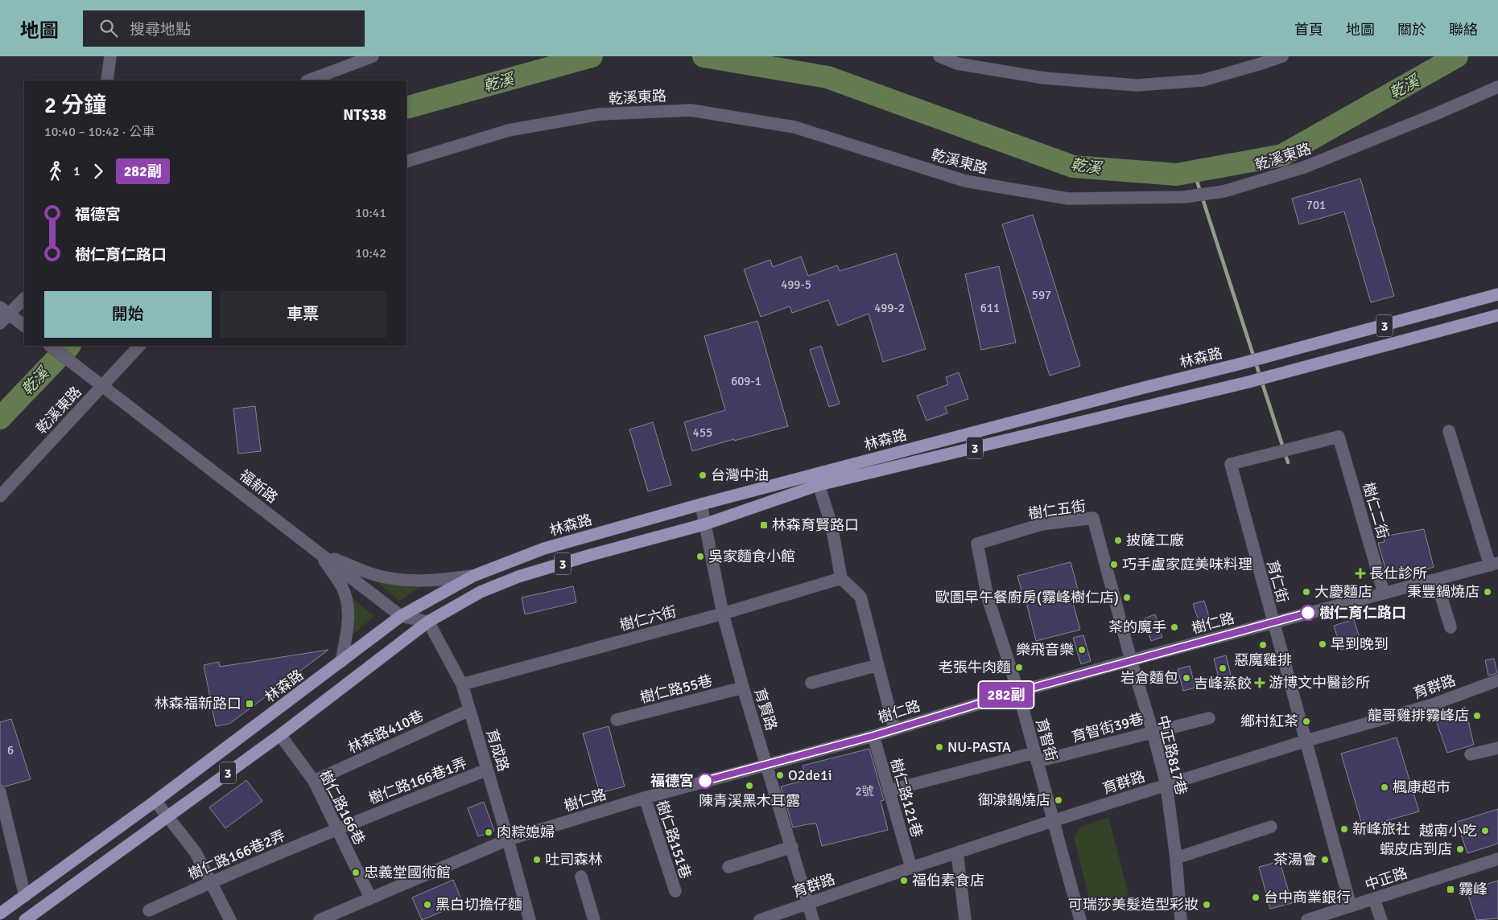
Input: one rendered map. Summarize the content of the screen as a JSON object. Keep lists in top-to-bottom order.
{
  "streets": {
    "main road": ["3", "林森路"],
    "street": [
      "乾溪東路",
      "福新路",
      "樹仁五街",
      "樹仁二街",
      "育仁街",
      "樹仁六街",
      "樹仁路",
      "育群路",
      "樹仁路55巷",
      "育賢路",
      "育智街39巷",
      "林森路410巷",
      "育智街",
      "育成路",
      "中正路817巷",
      "樹仁路166巷1弄",
      "樹仁路121巷",
      "樹仁路166巷",
      "樹仁路151巷",
      "樹仁路166巷2弄",
      "中正路"
    ]
  },
  "crossings": [
    ["乾溪東路", "福新路"],
    ["林森路", "福新路"],
    ["林森路", "育賢路"],
    ["林森路", "育成路"],
    ["林森路", "樹仁路166巷"],
    ["樹仁五街", "樹仁路"],
    ["樹仁五街", "育智街"],
    ["樹仁五街", "中正路817巷"],
    ["樹仁二街", "育仁街"],
    ["樹仁二街", "樹仁路"],
    ["育仁街", "樹仁路"],
    ["育仁街", "育群路"],
    ["育仁街", "中正路"],
    ["樹仁六街", "育賢路"],
    ["樹仁六街", "育成路"],
    ["樹仁路", "育賢路"],
    ["樹仁路", "育智街"],
    ["樹仁路", "育成路"],
    ["樹仁路", "中正路817巷"],
    ["樹仁路", "樹仁路121巷"],
    ["樹仁路", "樹仁路166巷"],
    ["樹仁路", "樹仁路151巷"],
    ["育群路", "育賢路"],
    ["育群路", "育智街"],
    ["育群路", "中正路817巷"],
    ["育群路", "樹仁路121巷"],
    ["樹仁路55巷", "育賢路"],
    ["育智街39巷", "育智街"],
    ["育智街39巷", "中正路817巷"],
    ["育智街39巷", "樹仁路121巷"],
    ["林森路410巷", "育成路"],
    ["林森路410巷", "樹仁路166巷"],
    ["育成路", "樹仁路166巷1弄"],
    ["樹仁路166巷1弄", "樹仁路166巷"],
    ["樹仁路166巷1弄", "樹仁路166巷2弄"],
    ["樹仁路166巷", "樹仁路166巷2弄"]
  ],
  "water": ["乾溪"],
  "places": {
    "other": [
      "台灣中油",
      "披薩工廠",
      "吳家麵食小館",
      "巧手盧家庭美味料理",
      "大慶麵店",
      "秉豐鍋燒店",
      "歐圖早午餐廚房(霧峰樹仁店)",
      "樹仁育仁路口",
      "茶的魔手",
      "早到晚到",
      "惡魔雞排",
      "樂飛音樂",
      "老張牛肉麵",
      "吉峰蒸餃",
      "岩倉麵包",
      "龍哥雞排霧峰店",
      "鄉村紅茶",
      "NU-PASTA",
      "O2de1i",
      "福德宮",
      "陳青溪黑木耳露",
      "楓康超市",
      "御湶鍋燒店",
      "新峰旅社",
      "越南小吃",
      "肉粽媳婦",
      "蝦皮店到店",
      "吐司森林",
      "茶湯會",
      "忠義堂國術館",
      "福伯素食店",
      "台中商業銀行",
      "黑白切擔仔麵",
      "可瑞莎美髮造型彩妝"
    ],
    "transit": ["林森育賢路口", "林森福新路口", "霧峰"],
    "health": ["長仕診所", "游博文中醫診所"]
  },
  "lines": ["bus line 282副"],
  "house_numbers": [
    "701",
    "499-5",
    "597",
    "499-2",
    "611",
    "609-1",
    "455",
    "6",
    "2號"
  ],
  "page": {
    "header": "地圖",
    "search": "搜尋地點",
    "nav": [
      "首頁",
      "地圖",
      "關於",
      "聯絡"
    ],
    "on_map": "282副",
    "heading": ["2 分鐘", "10:40 – 10:42 · 公車", "NT$38"],
    "legs": ["1", "282副"],
    "list": [
      {
        "name": "福德宮",
        "value": "10:41"
      },
      {
        "name": "樹仁育仁路口",
        "value": "10:42"
      }
    ],
    "buttons": ["開始", "車票"]
  }
}
